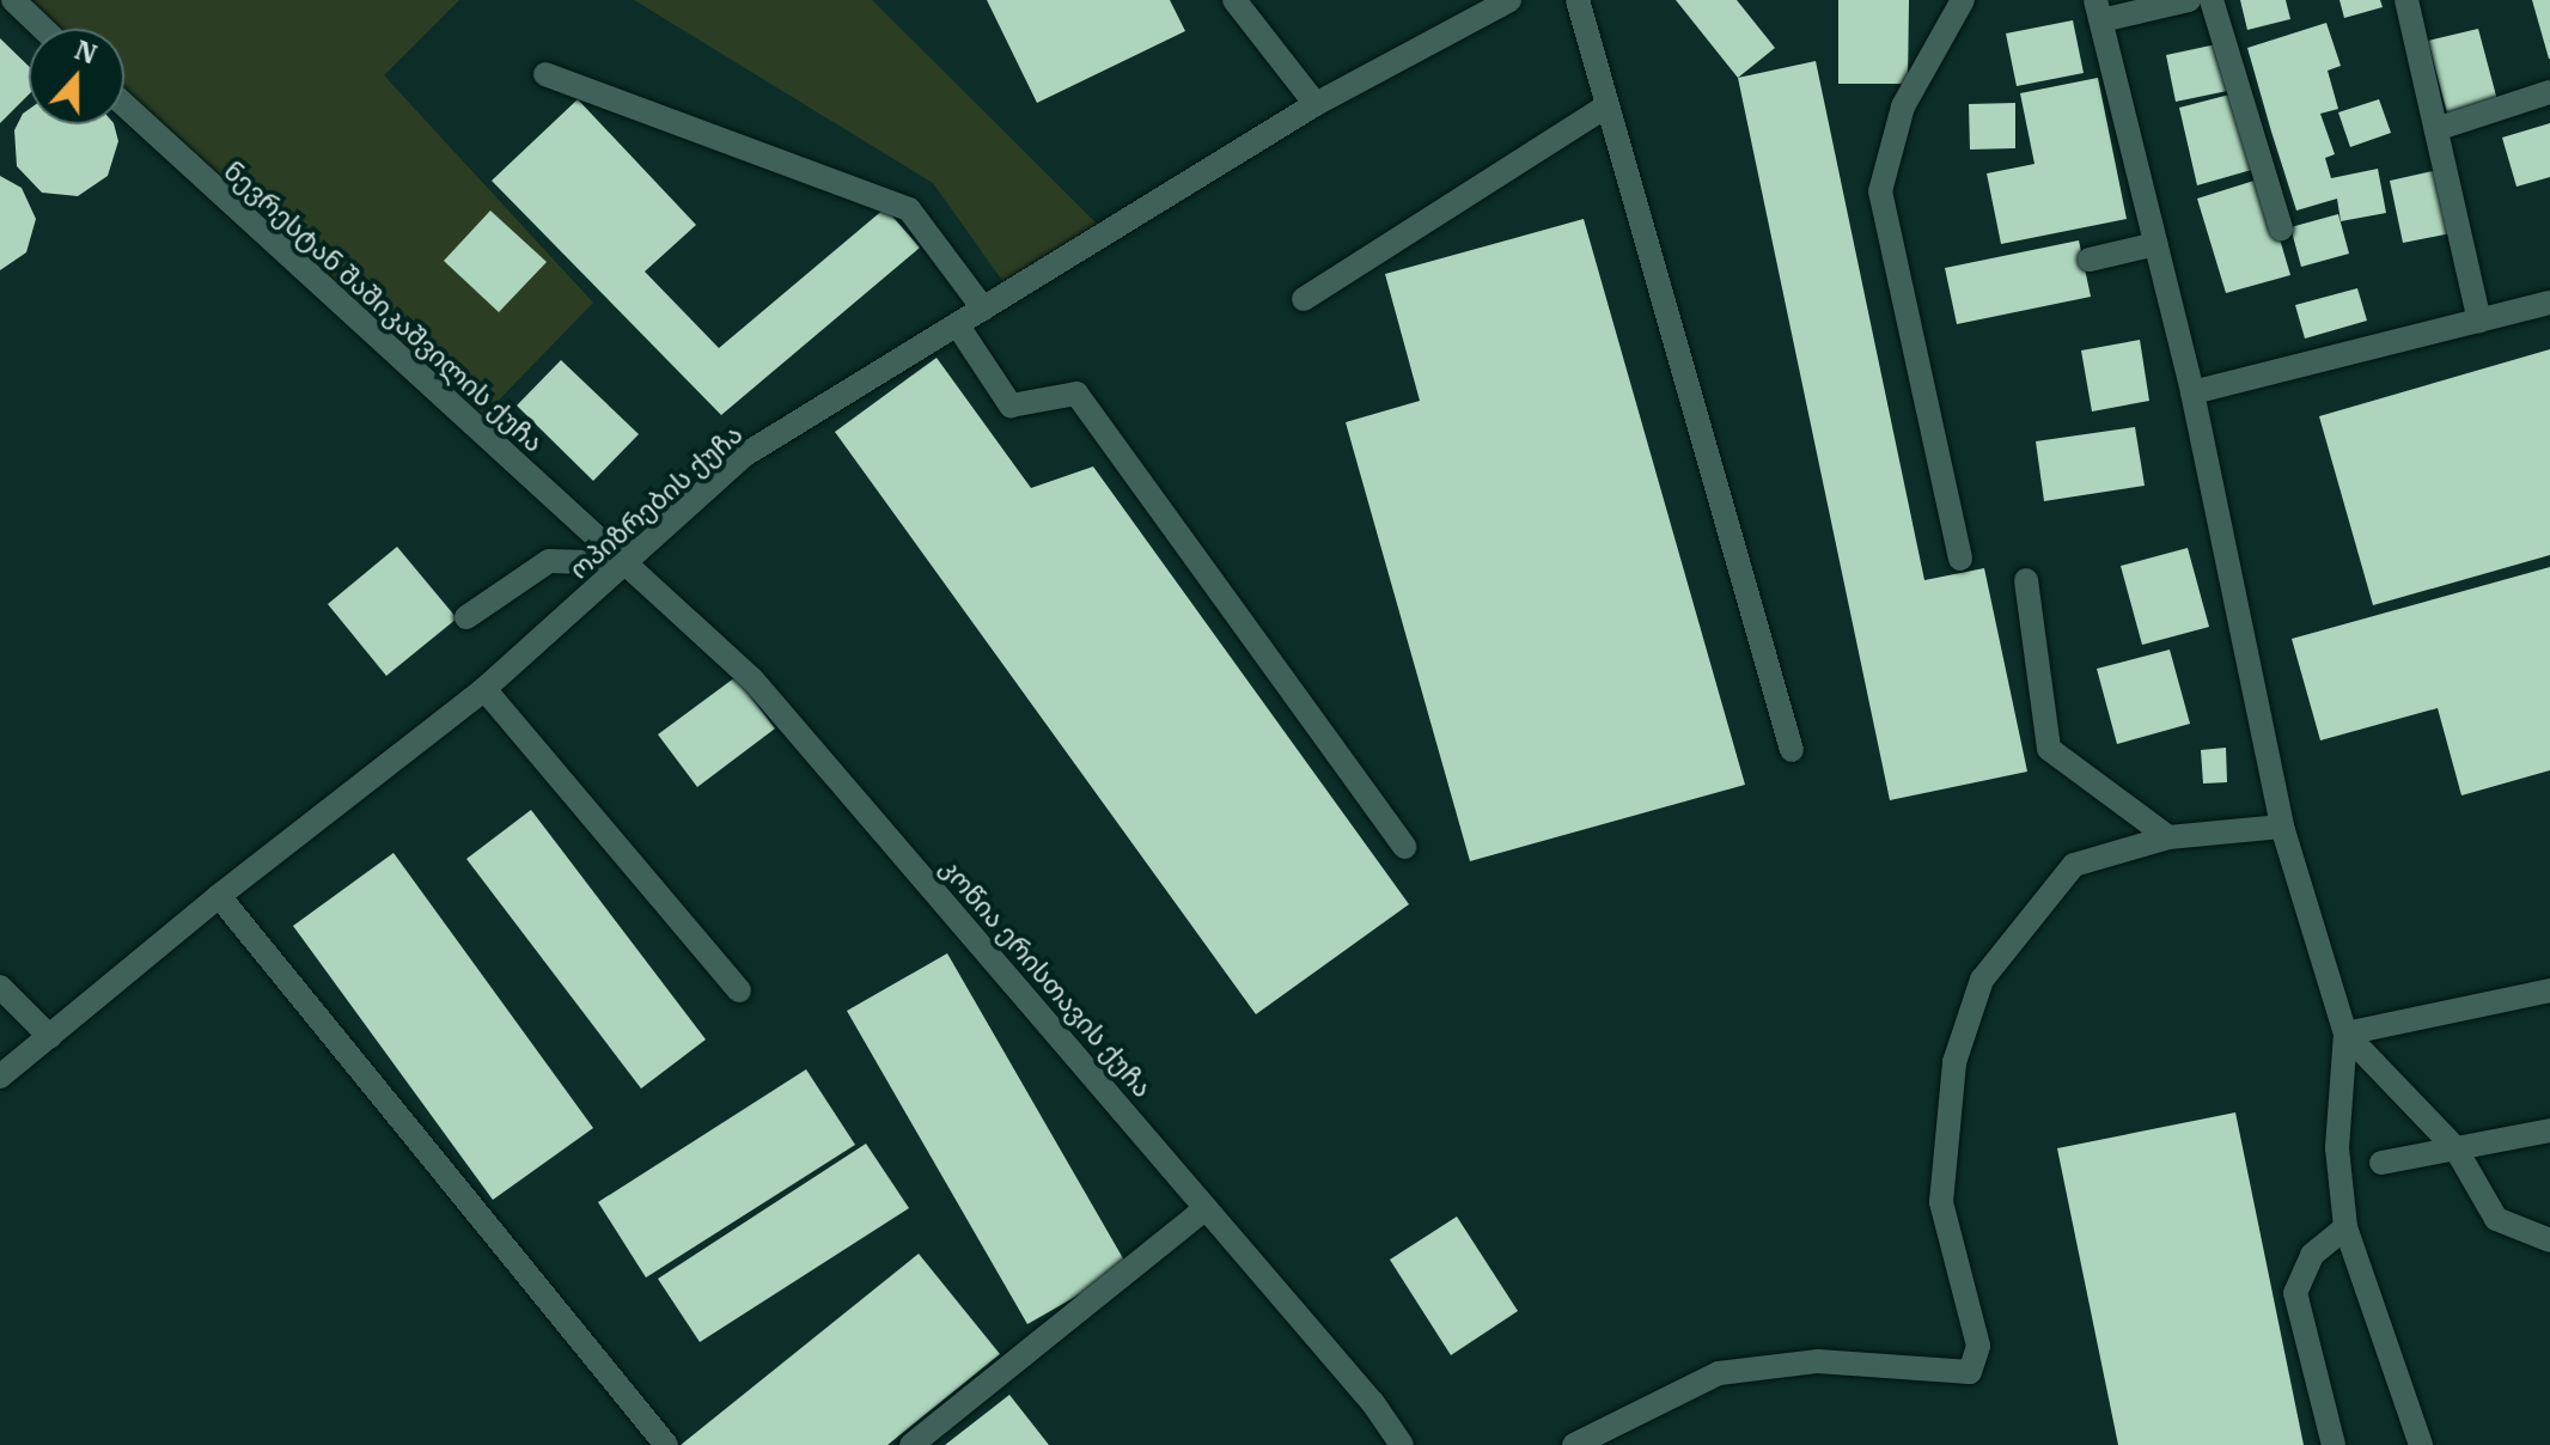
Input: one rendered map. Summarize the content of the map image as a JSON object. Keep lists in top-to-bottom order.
{
  "streets": {
    "street": ["ნევრესტან შაშიკაშვილის ქუჩა", "ოპიზრების ქუჩა", "კოწია ერისთავის ქუჩა"]
  },
  "crossings": [
    ["ნევრესტან შაშიკაშვილის ქუჩა", "ოპიზრების ქუჩა"],
    ["ნევრესტან შაშიკაშვილის ქუჩა", "კოწია ერისთავის ქუჩა"],
    ["ოპიზრების ქუჩა", "კოწია ერისთავის ქუჩა"]
  ],
  "north": "top"
}
